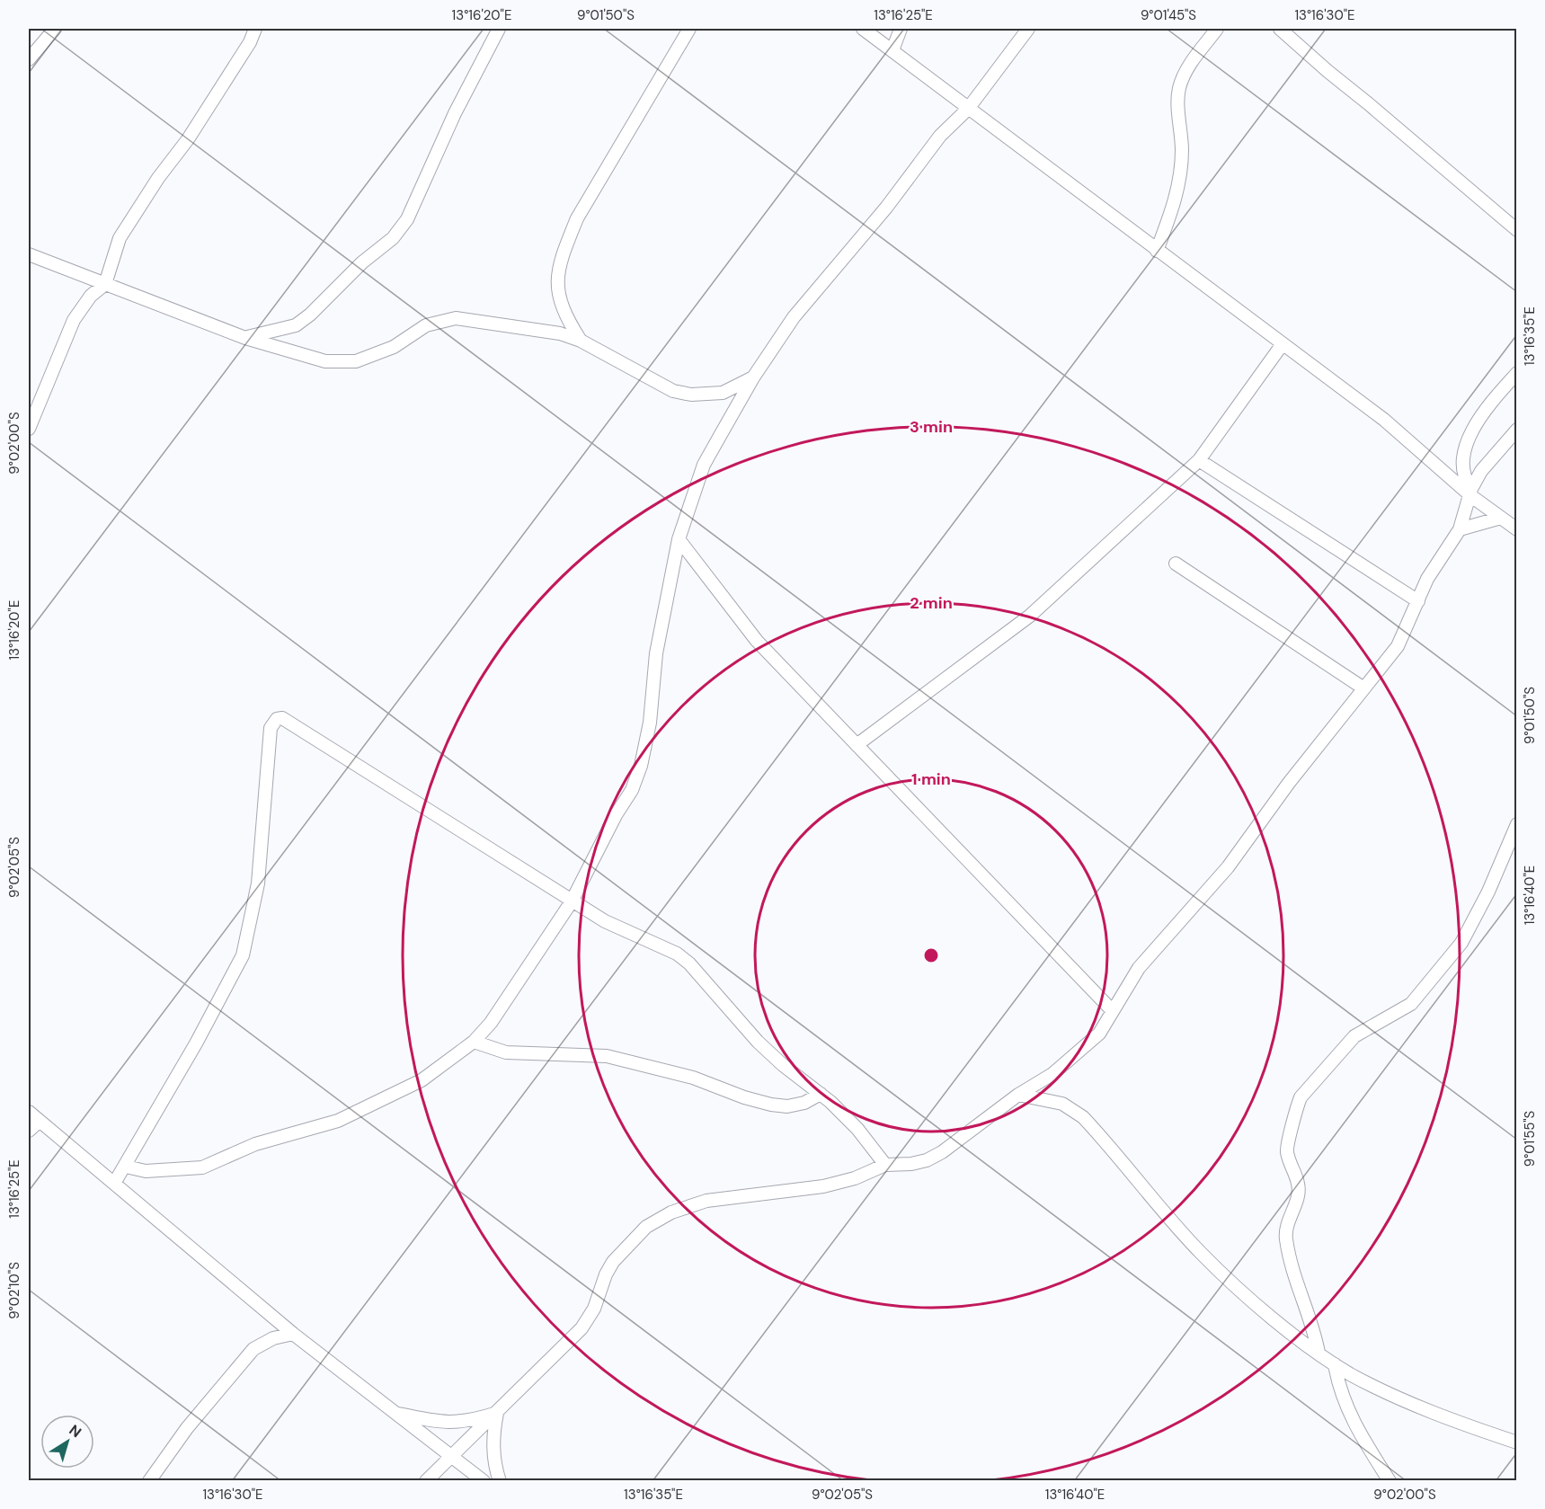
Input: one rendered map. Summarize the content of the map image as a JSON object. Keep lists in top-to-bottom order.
{
  "north": "top right",
  "coordinates": [
    "13°16'20\"E",
    "9°01'50\"S",
    "13°16'25\"E",
    "9°01'45\"S",
    "13°16'30\"E",
    "13°16'35\"E",
    "9°02'00\"S",
    "9°02'05\"S",
    "13°16'40\"E",
    "9°01'55\"S",
    "9°02'10\"S"
  ],
  "rings": ["3 min", "2 min", "1 min"]
}
